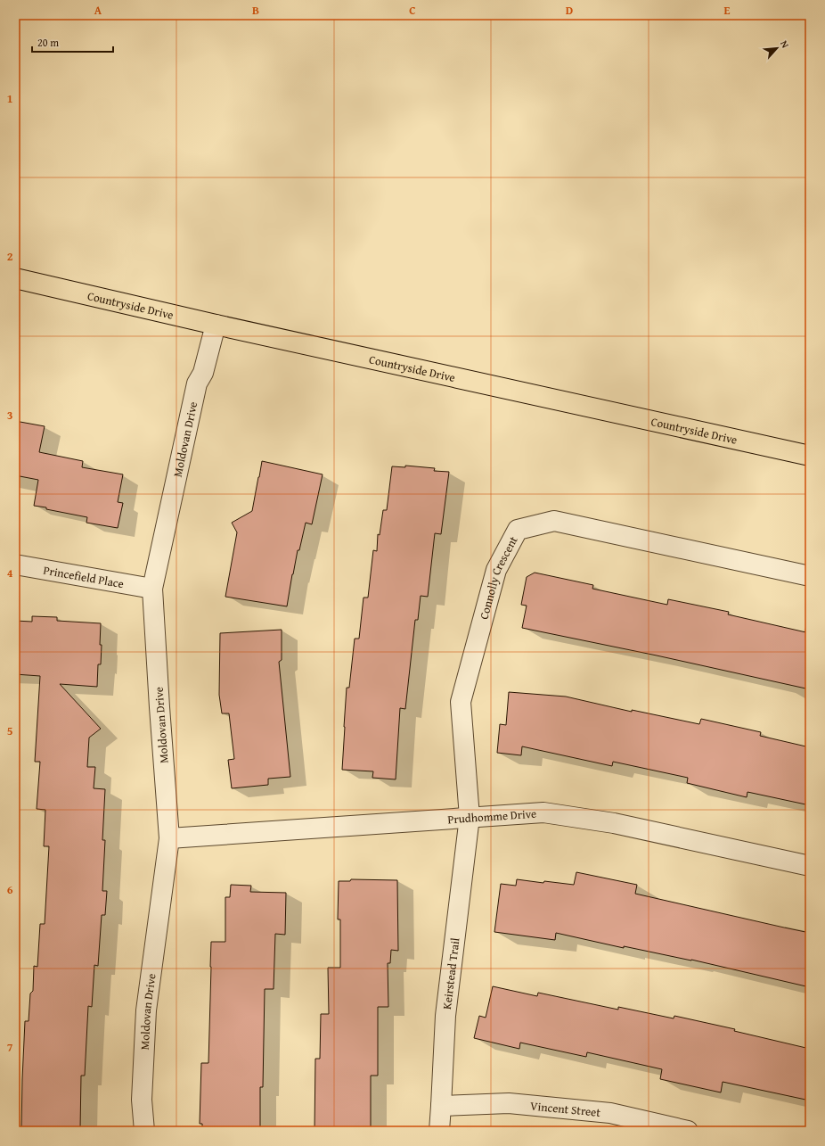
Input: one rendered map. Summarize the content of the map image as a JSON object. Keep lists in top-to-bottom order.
{
  "streets": {
    "main road": ["Countryside Drive"],
    "street": [
      "Moldovan Drive",
      "Princefield Place",
      "Connolly Crescent",
      "Prudhomme Drive",
      "Keirstead Trail",
      "Vincent Street"
    ]
  },
  "crossings": [
    ["Countryside Drive", "Moldovan Drive"],
    ["Moldovan Drive", "Princefield Place"],
    ["Moldovan Drive", "Prudhomme Drive"],
    ["Connolly Crescent", "Prudhomme Drive"],
    ["Connolly Crescent", "Keirstead Trail"],
    ["Prudhomme Drive", "Keirstead Trail"],
    ["Keirstead Trail", "Vincent Street"]
  ],
  "scale_bar": "20 m",
  "north": "top right",
  "grid": {
    "columns": [
      "A",
      "B",
      "C",
      "D",
      "E"
    ],
    "rows": [
      "1",
      "2",
      "3",
      "4",
      "5",
      "6",
      "7"
    ]
  }
}
